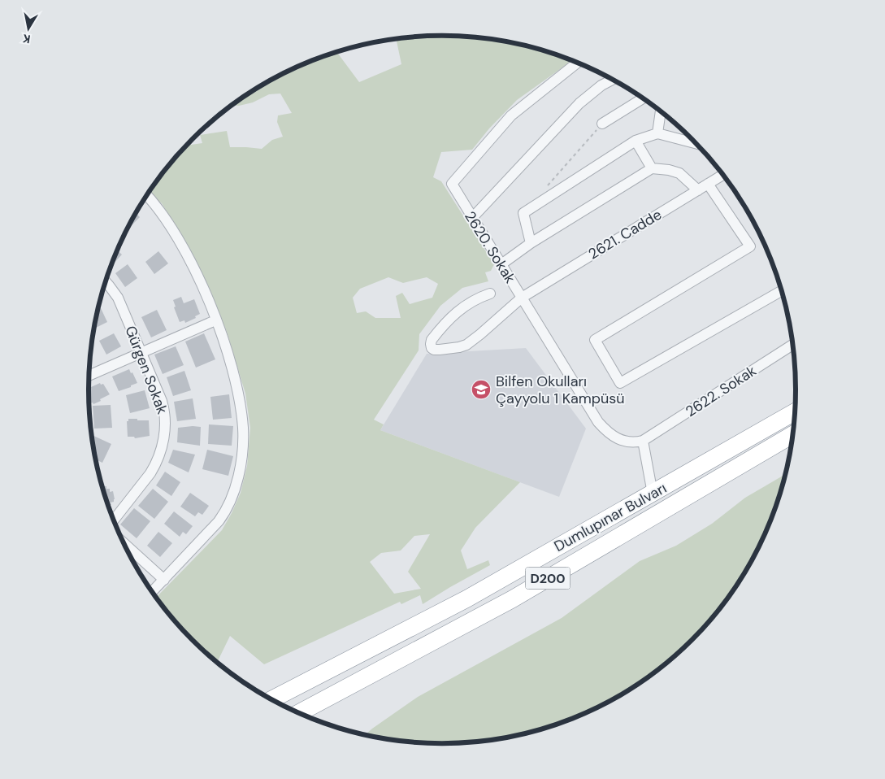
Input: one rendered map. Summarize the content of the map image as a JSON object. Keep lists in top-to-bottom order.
{
  "streets": {
    "highway": ["Dumlupınar Bulvarı", "D200"],
    "street": [
      "2621. Cadde",
      "2620. Sokak",
      "Gürgen Sokak",
      "2622. Sokak"
    ]
  },
  "crossings": [
    ["2621. Cadde", "2620. Sokak"],
    ["2620. Sokak", "2622. Sokak"]
  ],
  "places": {
    "school or university": ["Bilfen Okulları Çayyolu 1 Kampüsü"]
  },
  "north": "bottom"
}
